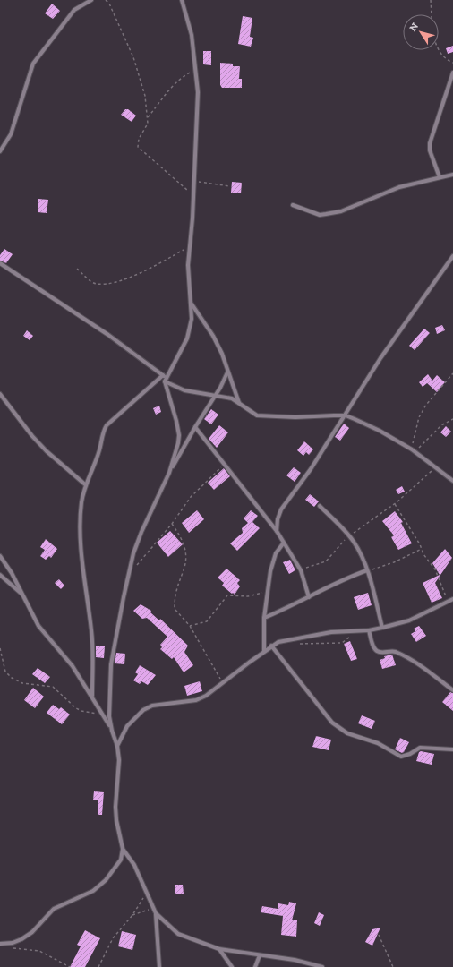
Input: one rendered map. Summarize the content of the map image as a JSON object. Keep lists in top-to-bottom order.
{
  "north": "top left"
}
